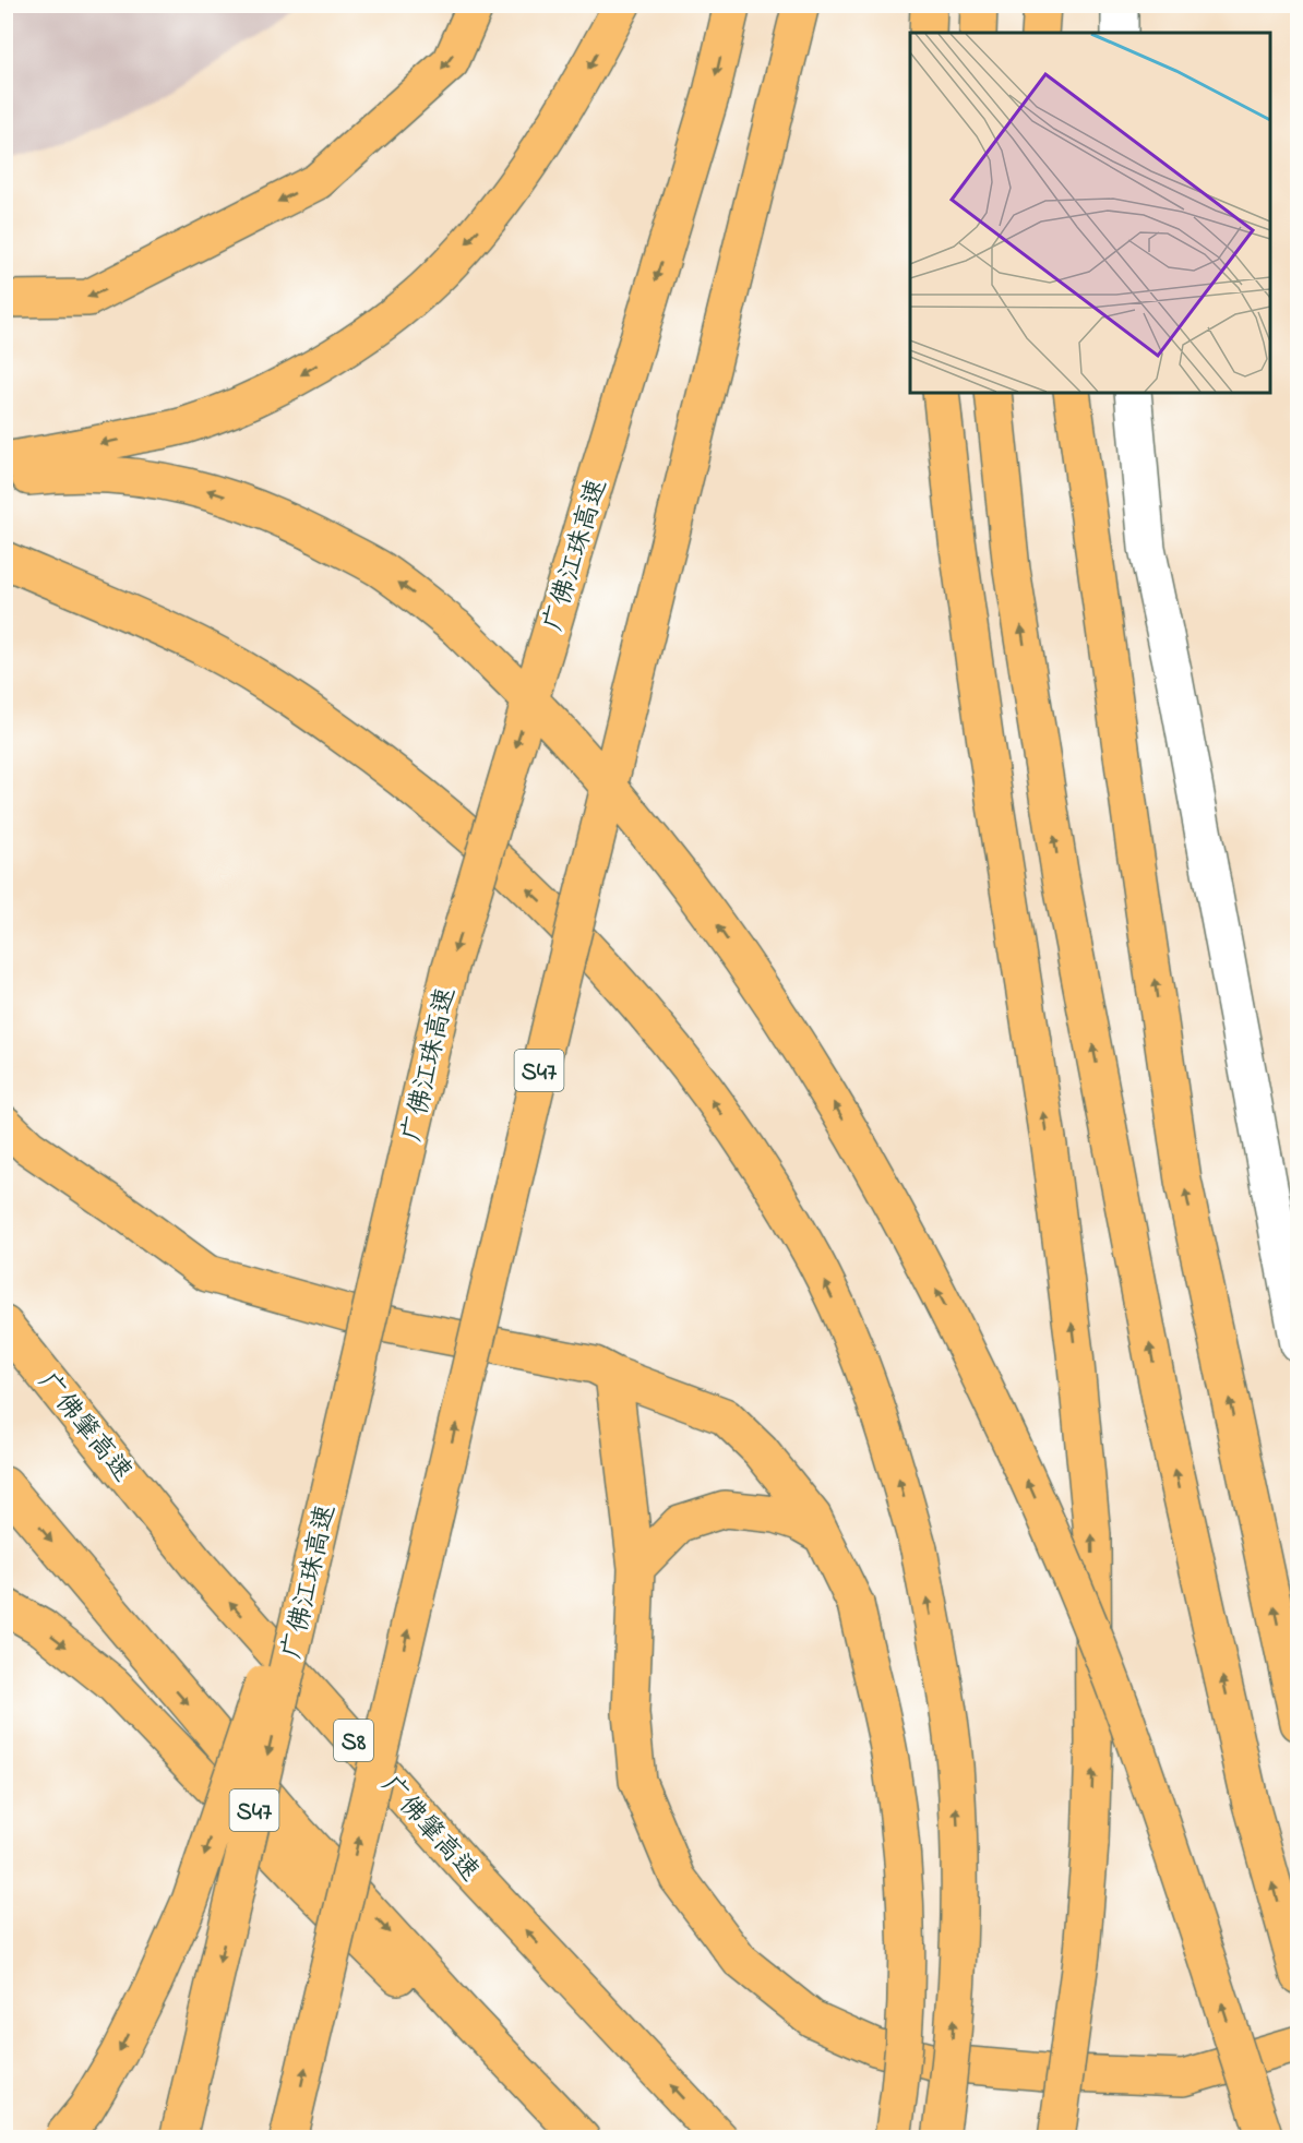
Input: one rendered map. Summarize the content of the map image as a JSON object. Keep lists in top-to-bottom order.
{
  "streets": {
    "highway": [
      "广佛江珠高速",
      "S47",
      "广佛肇高速",
      "S8"
    ]
  }
}
